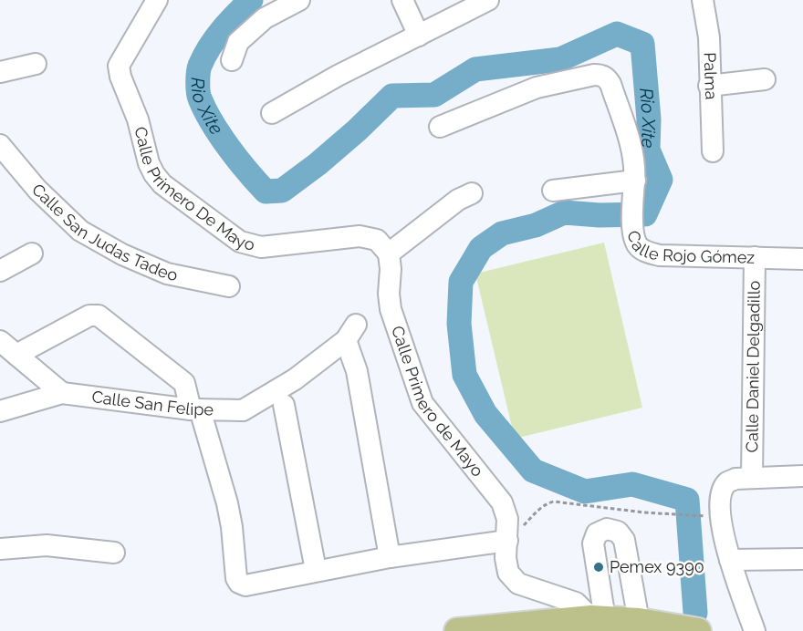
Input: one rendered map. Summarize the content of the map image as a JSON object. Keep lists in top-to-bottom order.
{
  "streets": {
    "street": [
      "Palma",
      "Calle Primero De Mayo",
      "Calle San Judas Tadeo",
      "Calle Rojo Gómez",
      "Calle Daniel Delgadillo",
      "Calle Primero de Mayo",
      "Calle San Felipe"
    ]
  },
  "crossings": [
    ["Calle Primero De Mayo", "Calle Primero de Mayo"],
    ["Calle Rojo Gómez", "Calle Daniel Delgadillo"]
  ],
  "water": ["Rio Xite"],
  "places": ["Pemex 9390"]
}
